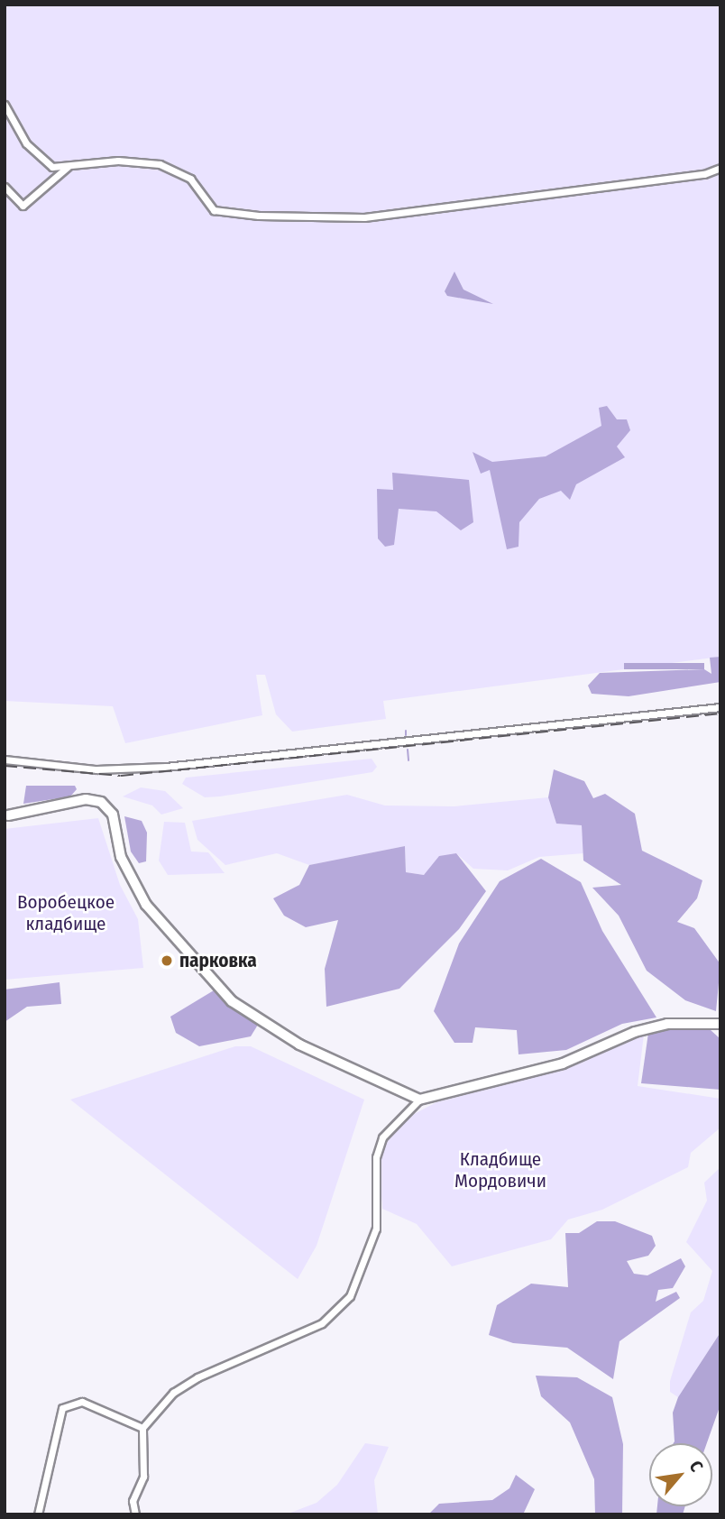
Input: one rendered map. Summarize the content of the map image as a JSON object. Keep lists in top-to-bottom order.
{
  "parks": ["Воробецкое кладбище", "Кладбище Мордовичи"],
  "places": ["парковка"],
  "north": "top right"
}
